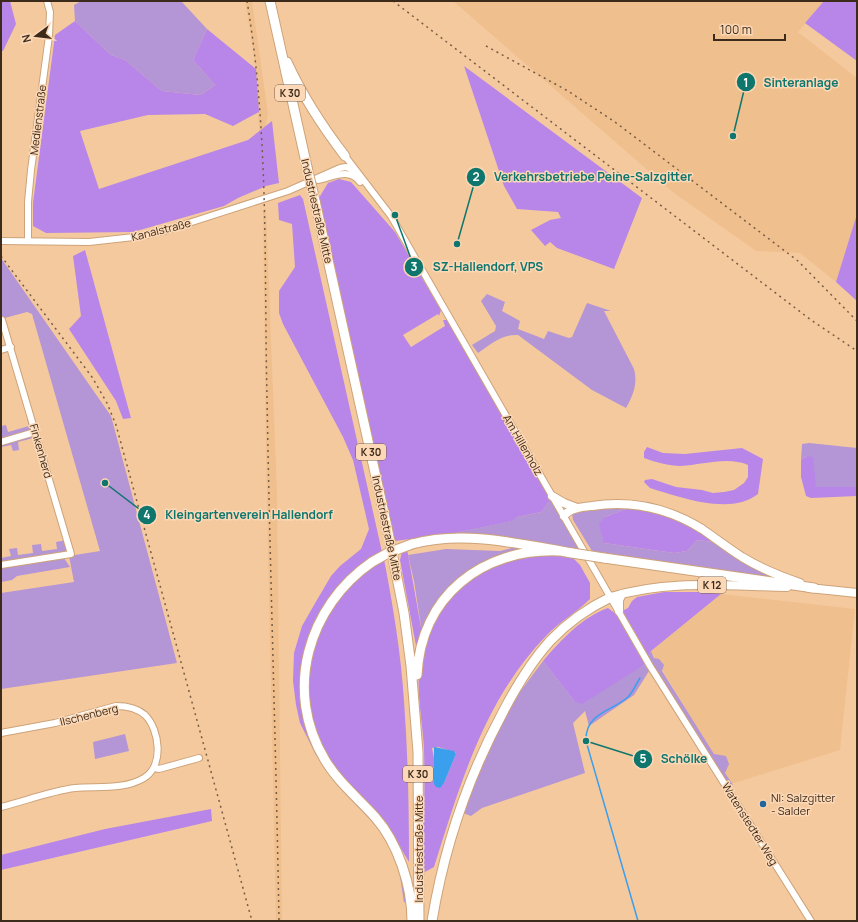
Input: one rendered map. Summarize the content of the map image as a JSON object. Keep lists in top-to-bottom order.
{
  "streets": {
    "highway": ["K 30", "Industriestraße Mitte"],
    "main road": ["K 12"],
    "street": [
      "Medienstraße",
      "Kanalstraße",
      "Am Hillenholz",
      "Finkenherd",
      "Ilschenberg",
      "Watenstedter Weg"
    ]
  },
  "crossings": [
    ["Medienstraße", "Kanalstraße"],
    ["Kanalstraße", "Am Hillenholz"],
    ["Am Hillenholz", "K 12"],
    ["Am Hillenholz", "Watenstedter Weg"]
  ],
  "places": [
    "Sinteranlage",
    "SZ-Hallendorf, VPS",
    "Verkehrsbetriebe Peine-Salzgitter",
    "Kleingartenverein Hallendorf",
    "Schölke",
    "NI: Salzgitter - Salder"
  ],
  "scale_bar": "100 m",
  "north": "left"
}
